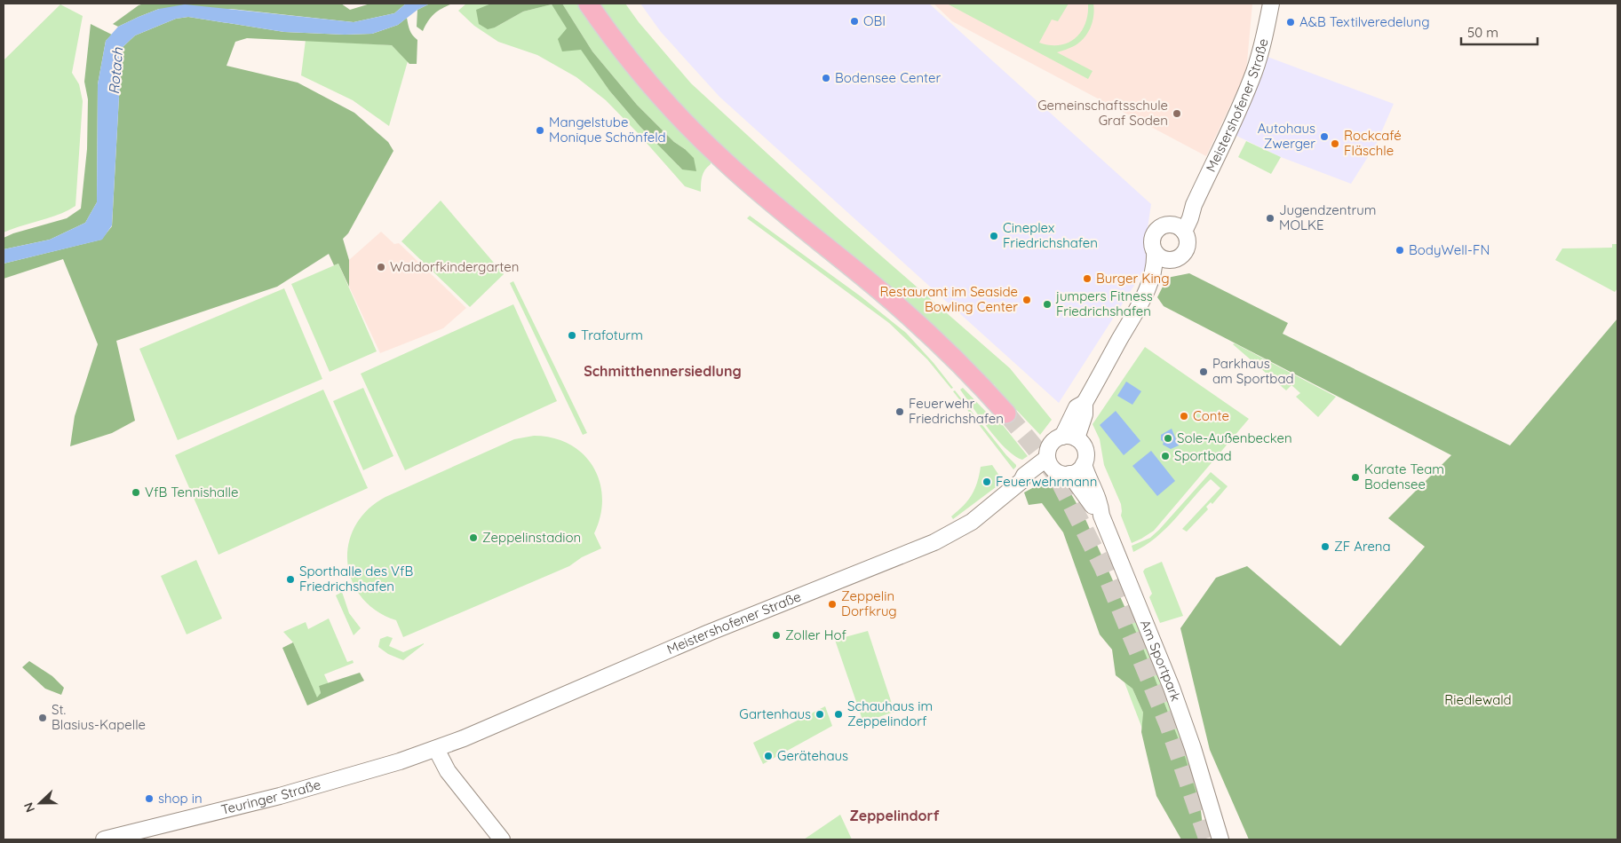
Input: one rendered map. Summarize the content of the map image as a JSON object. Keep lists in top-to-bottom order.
{
  "streets": {
    "street": ["Meistershofener Straße", "Am Sportpark", "Teuringer Straße"]
  },
  "crossings": [
    ["Meistershofener Straße", "Am Sportpark"],
    ["Meistershofener Straße", "Teuringer Straße"]
  ],
  "districts": ["Schmitthennersiedlung", "Zeppelindorf"],
  "water": ["Rotach"],
  "parks": ["Riedlewald"],
  "places": [
    "OBI",
    "A&B Textilveredelung",
    "Bodensee Center",
    "Gemeinschaftsschule Graf Soden",
    "Mangelstube Monique Schönfeld",
    "Autohaus Zwerger",
    "Rockcafé Fläschle",
    "Jugendzentrum MOLKE",
    "Cineplex Friedrichshafen",
    "BodyWell-FN",
    "Waldorfkindergarten",
    "Burger King",
    "Restaurant im Seaside Bowling Center",
    "jumpers Fitness Friedrichshafen",
    "Trafoturm",
    "Parkhaus am Sportbad",
    "Feuerwehr Friedrichshafen",
    "Conte",
    "Sole-Außenbecken",
    "Sportbad",
    "Karate Team Bodensee",
    "Feuerwehrmann",
    "VfB Tennishalle",
    "Zeppelinstadion",
    "ZF Arena",
    "Sporthalle des VfB Friedrichshafen",
    "Zeppelin Dorfkrug",
    "Zoller Hof",
    "Gartenhaus",
    "Schauhaus im Zeppelindorf",
    "St. Blasius-Kapelle",
    "Gerätehaus",
    "shop in"
  ],
  "scale_bar": "50 m",
  "north": "left"
}
